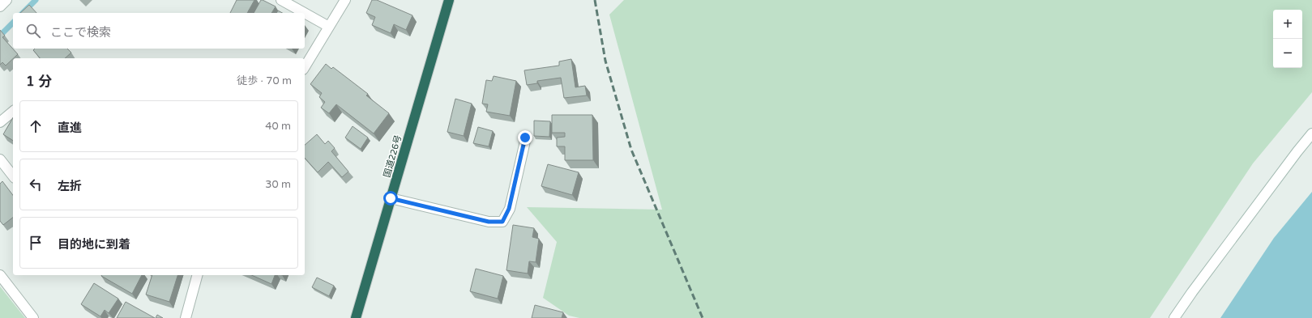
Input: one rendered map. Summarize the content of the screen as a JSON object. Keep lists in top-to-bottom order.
{
  "streets": {
    "highway": ["国道226号"]
  },
  "page": {
    "map_buttons": ["+", "−"],
    "search": "ここで検索",
    "heading": ["1 分", "徒歩 · 70 m"],
    "list": [
      ["直進", "40 m"],
      ["左折", "30 m"],
      "目的地に到着"
    ]
  }
}
